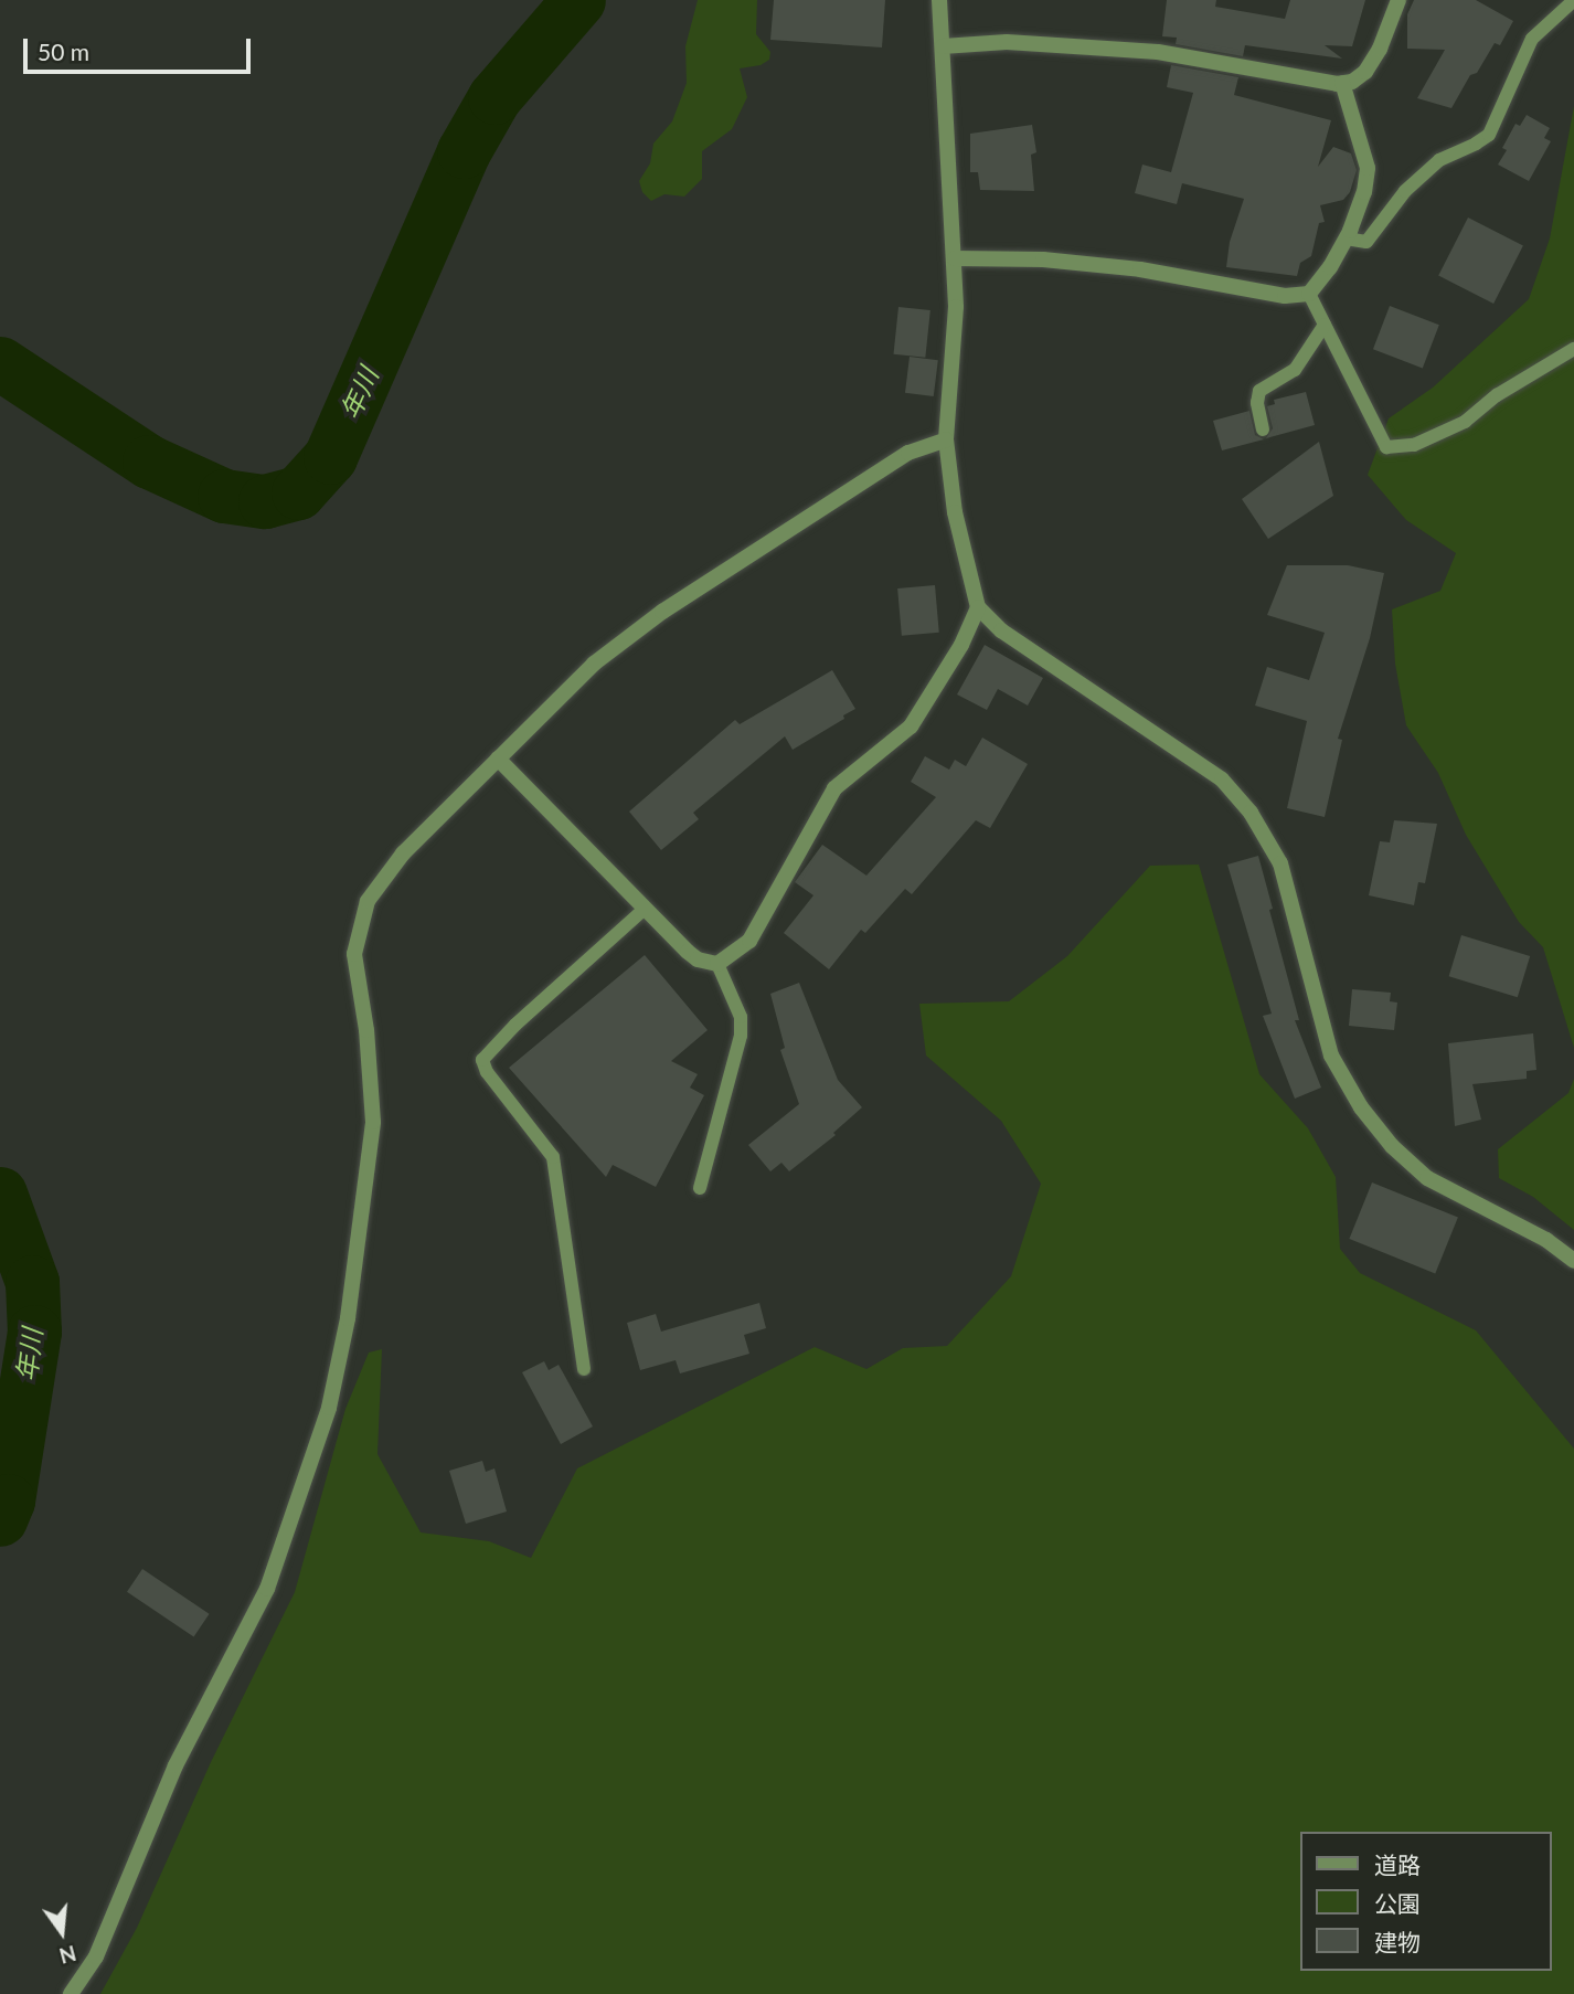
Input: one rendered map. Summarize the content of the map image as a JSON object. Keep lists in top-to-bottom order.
{
  "water": ["年川"],
  "legend": ["道路", "公園", "建物"],
  "scale_bar": "50 m",
  "north": "bottom"
}
